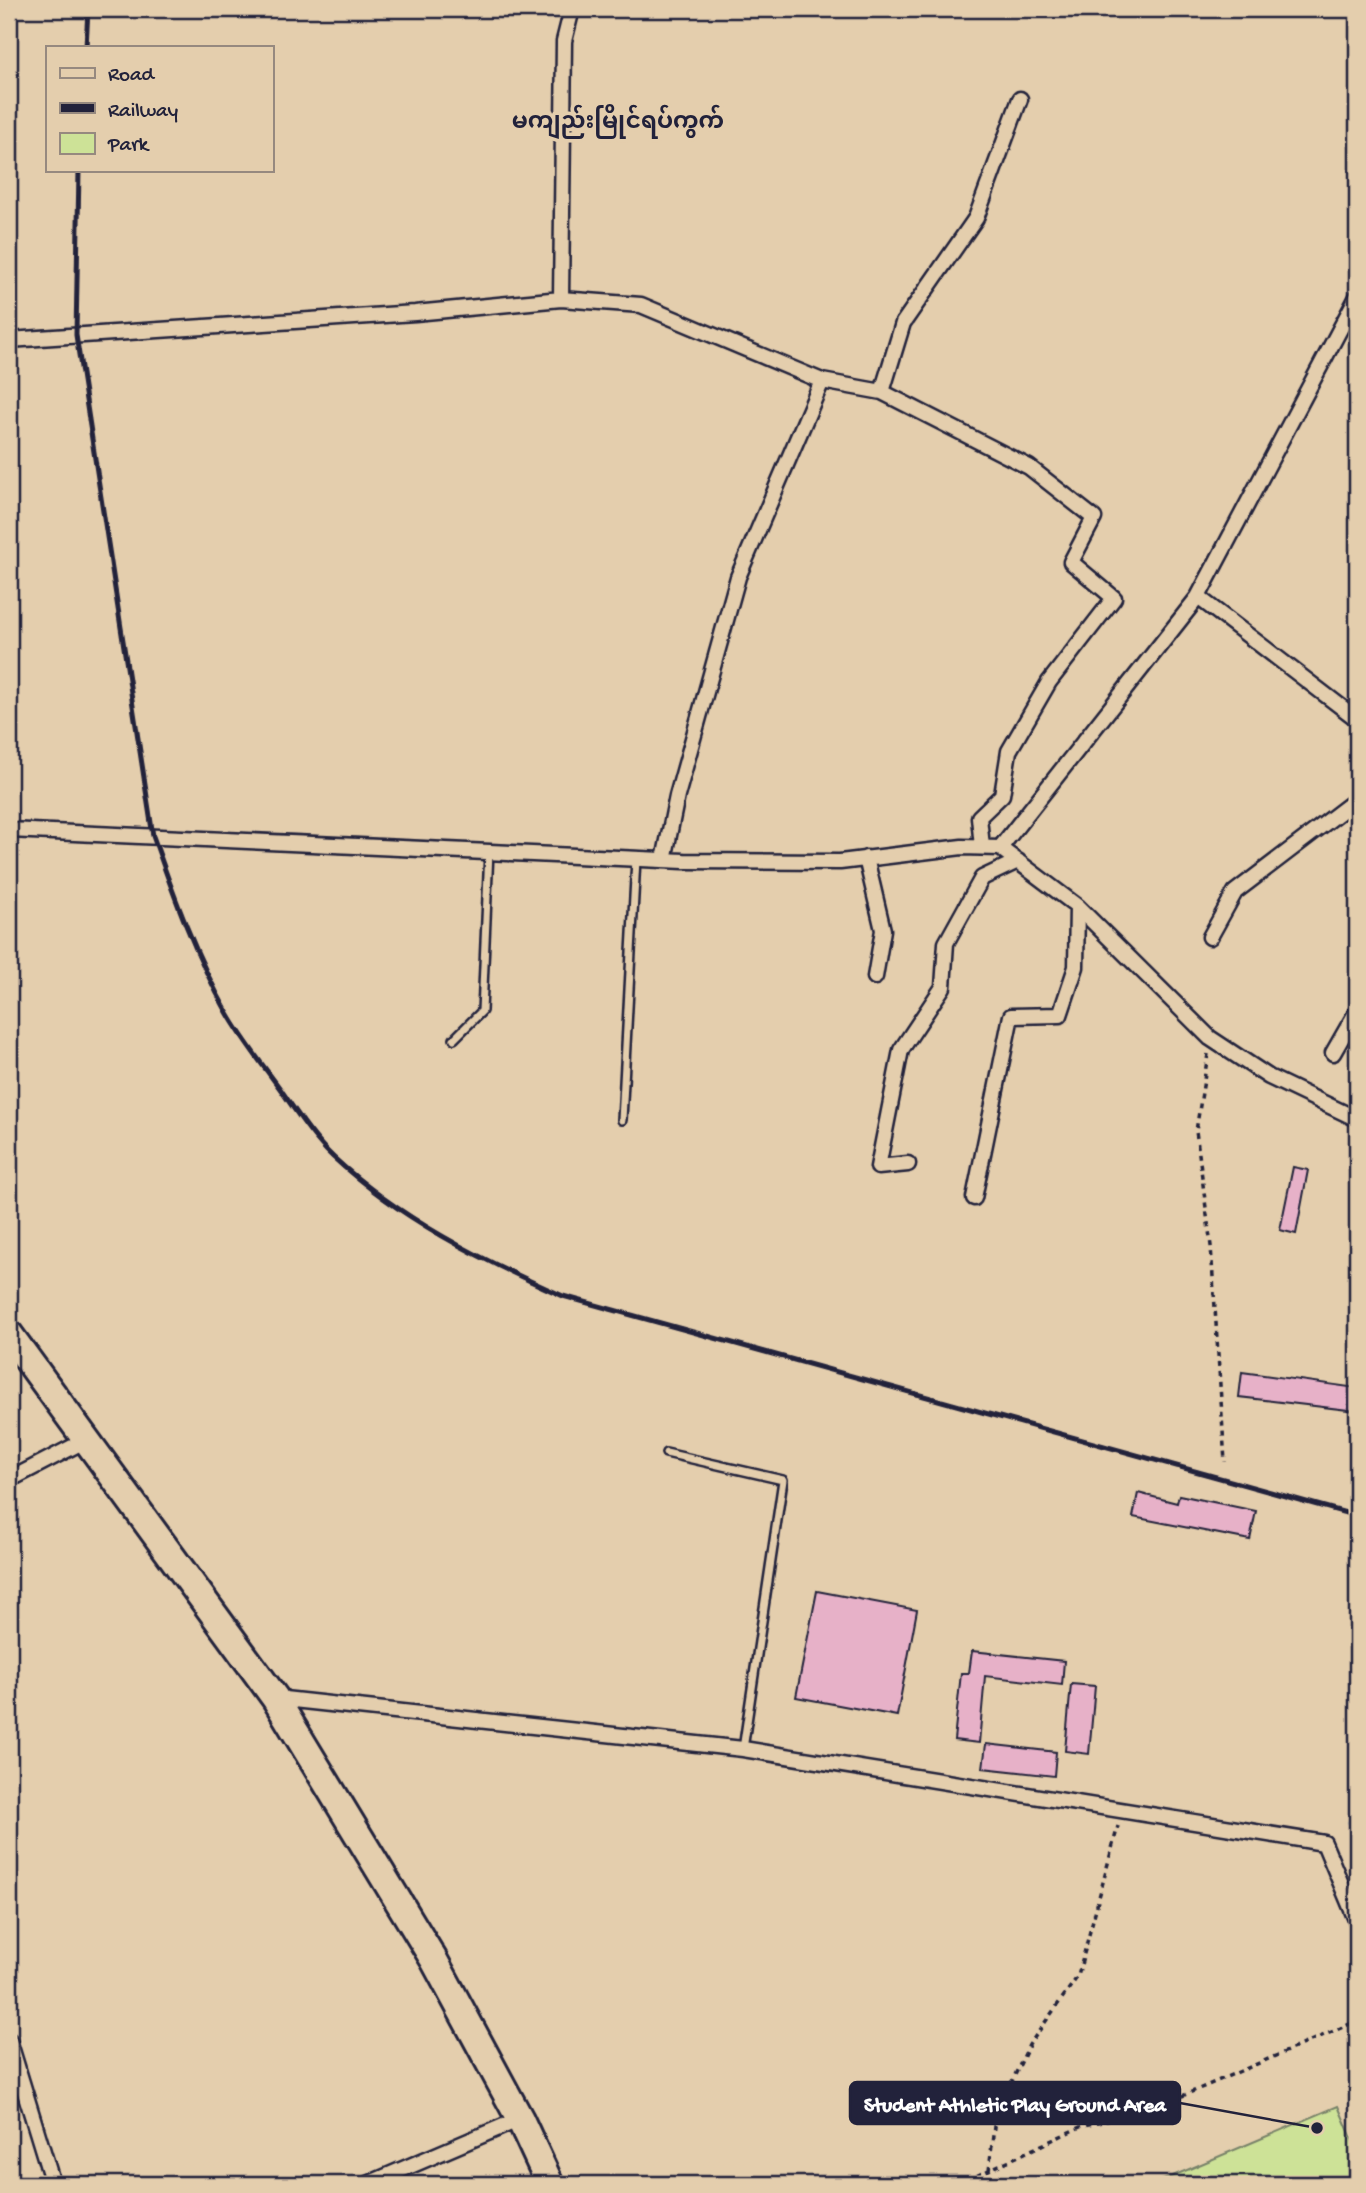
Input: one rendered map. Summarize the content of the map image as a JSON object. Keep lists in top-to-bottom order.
{
  "districts": ["မကျည်းမြိုင်ရပ်ကွက်"],
  "places": ["Student Athletic Play Ground Area"],
  "legend": ["Road", "Railway", "Park"]
}
